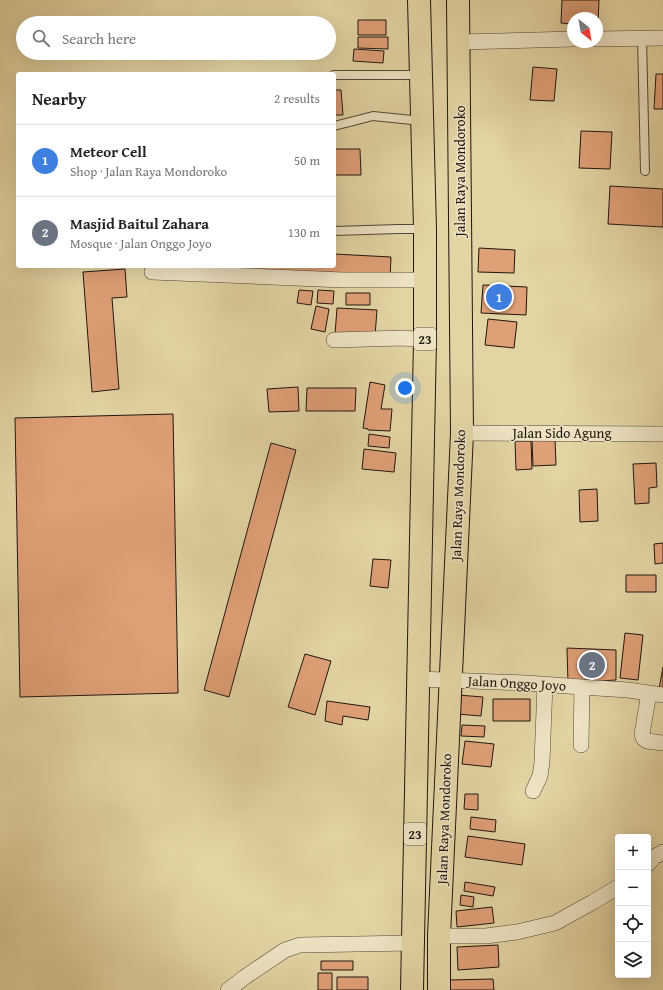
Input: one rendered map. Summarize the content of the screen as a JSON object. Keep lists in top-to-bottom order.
{
  "streets": {
    "highway": ["Jalan Raya Mondoroko", "23"],
    "street": ["Jalan Sido Agung", "Jalan Onggo Joyo"]
  },
  "crossings": [
    ["Jalan Raya Mondoroko", "Jalan Sido Agung"],
    ["Jalan Raya Mondoroko", "Jalan Onggo Joyo"]
  ],
  "north": "bottom right",
  "page": {
    "search": "Search here",
    "heading": ["Nearby", "2 results"],
    "list": [
      {
        "mark": "1",
        "name": "Meteor Cell",
        "note": "Shop · Jalan Raya Mondoroko",
        "value": "50 m"
      },
      {
        "mark": "2",
        "name": "Masjid Baitul Zahara",
        "note": "Mosque · Jalan Onggo Joyo",
        "value": "130 m"
      }
    ],
    "pins": ["1", "2"],
    "map_buttons": ["+", "−"]
  }
}
